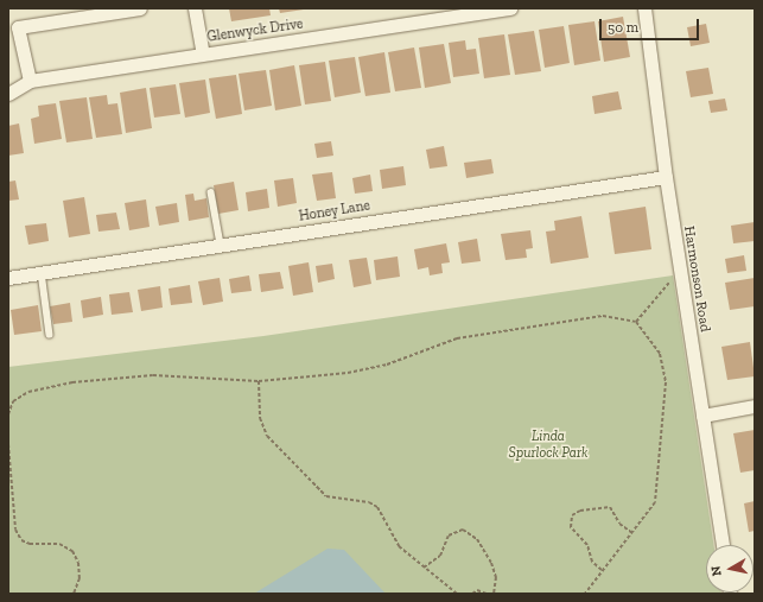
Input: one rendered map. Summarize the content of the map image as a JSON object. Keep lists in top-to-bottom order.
{
  "streets": {
    "street": ["Glenwyck Drive", "Honey Lane", "Harmonson Road"]
  },
  "crossings": [
    ["Honey Lane", "Harmonson Road"]
  ],
  "parks": ["Linda Spurlock Park"],
  "scale_bar": "50 m",
  "north": "left"
}
